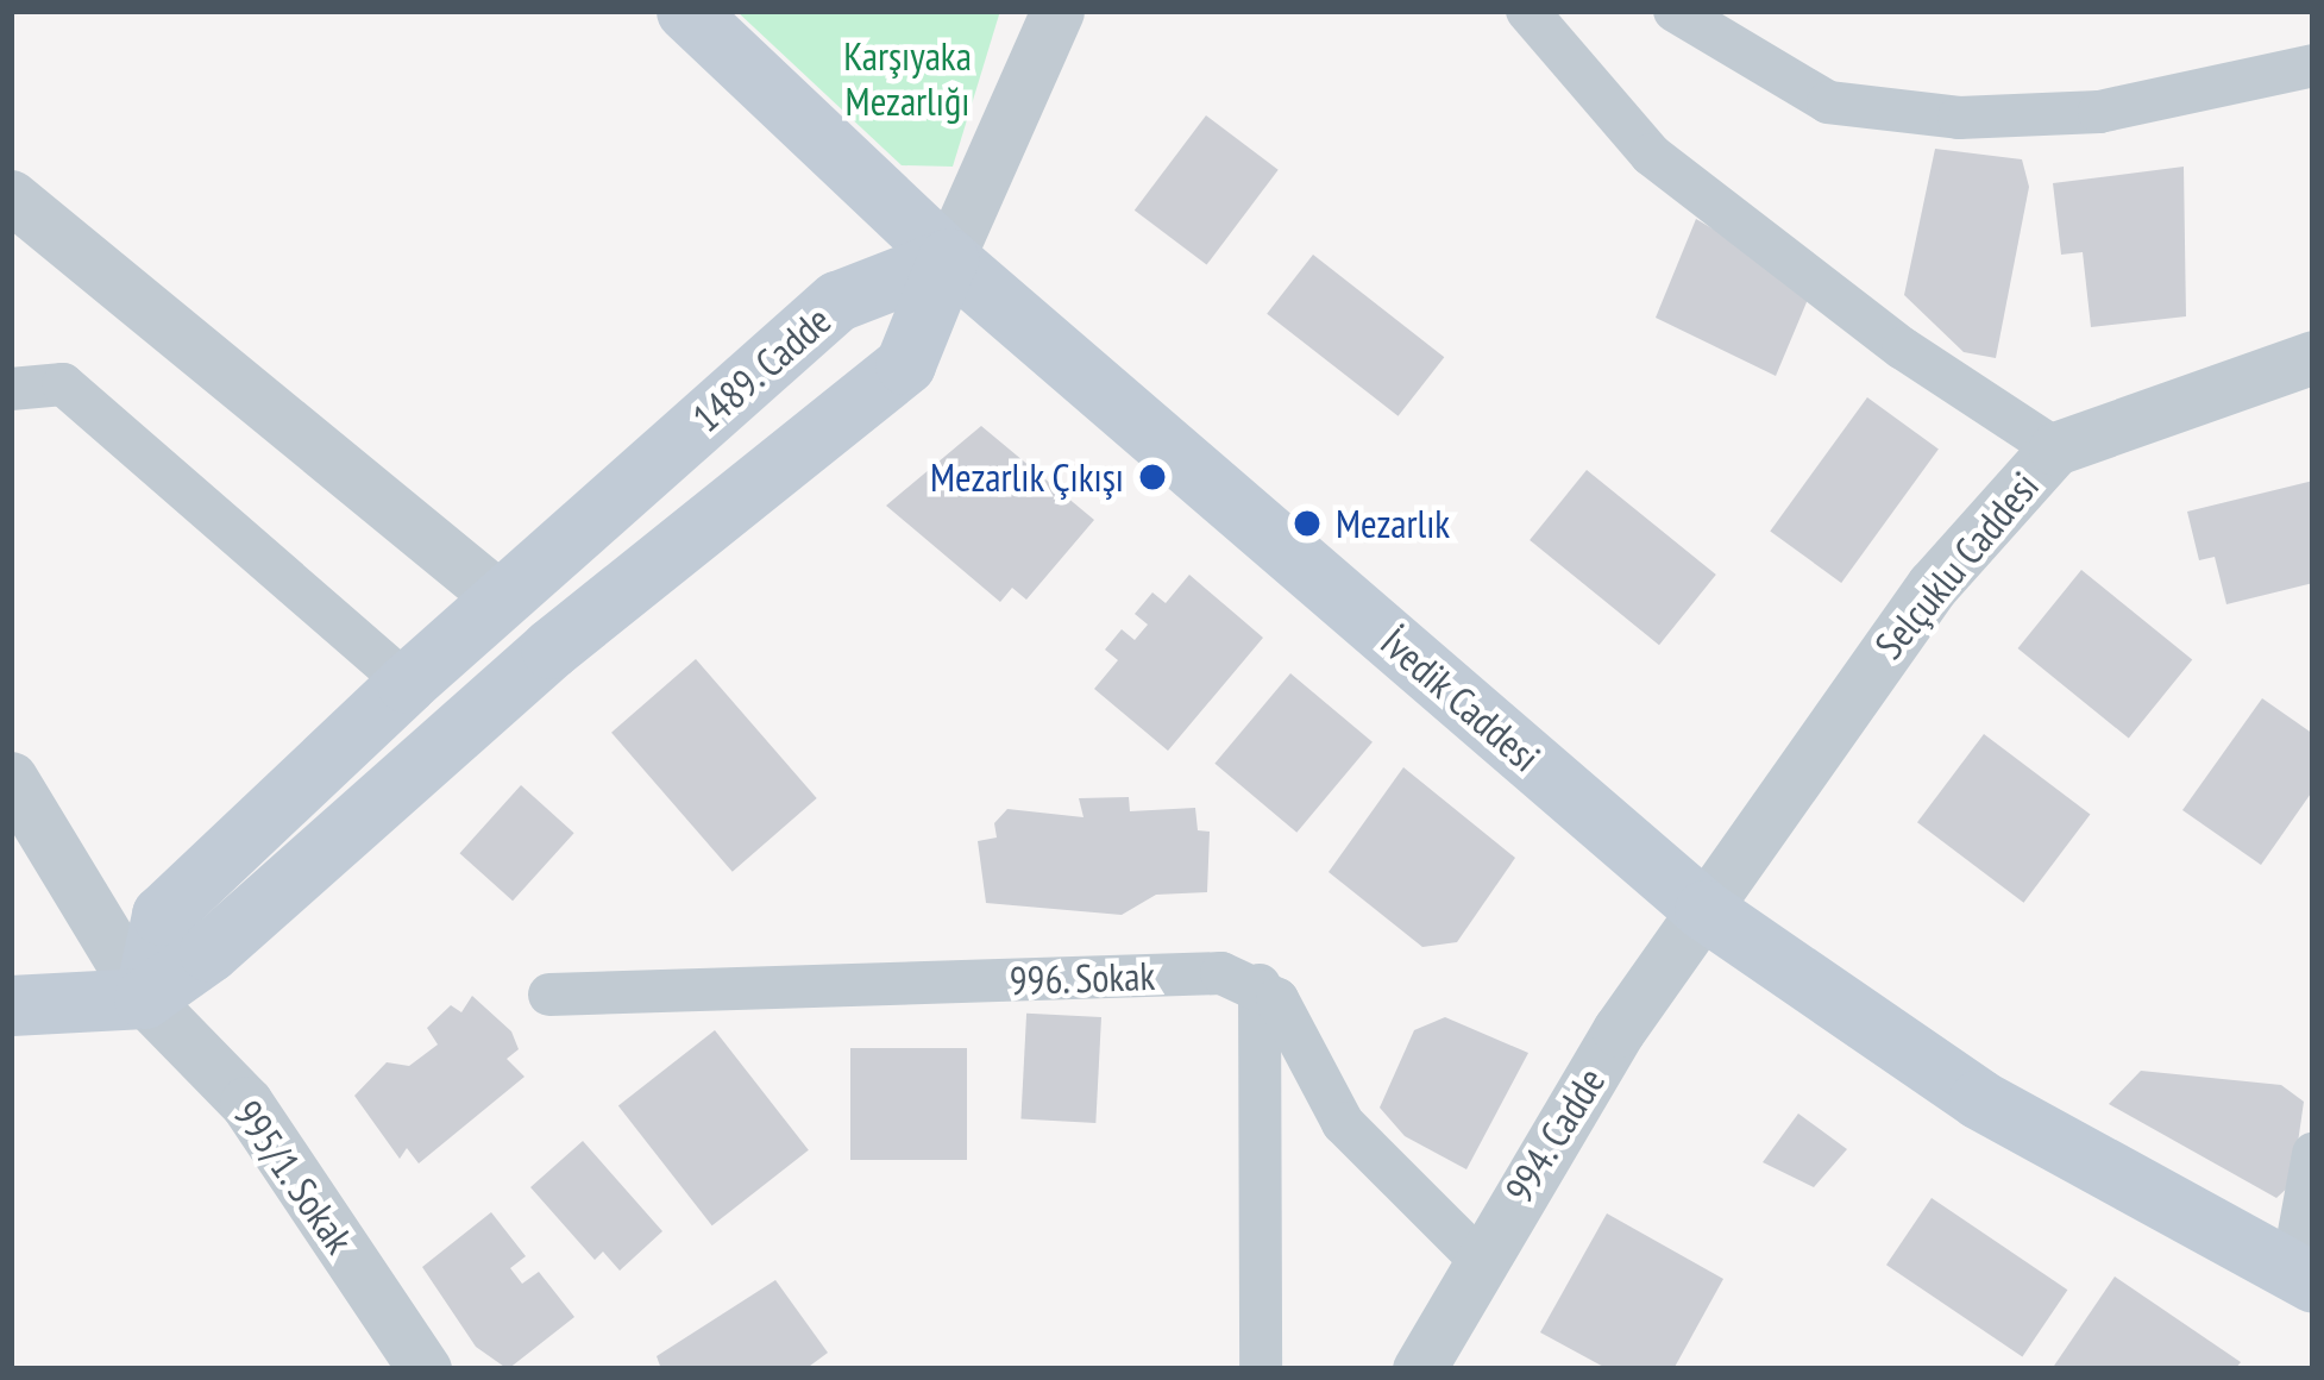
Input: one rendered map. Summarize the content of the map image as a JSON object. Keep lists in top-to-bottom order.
{
  "streets": {
    "main road": ["1489. Cadde", "İvedik Caddesi"],
    "street": [
      "Selçuklu Caddesi",
      "996. Sokak",
      "994. Cadde",
      "995/1. Sokak"
    ]
  },
  "crossings": [
    ["1489. Cadde", "İvedik Caddesi"],
    ["1489. Cadde", "995/1. Sokak"],
    ["Selçuklu Caddesi", "İvedik Caddesi"],
    ["Selçuklu Caddesi", "994. Cadde"],
    ["İvedik Caddesi", "994. Cadde"]
  ],
  "parks": ["Karşıyaka Mezarlığı"],
  "places": ["Mezarlık Çıkışı", "Mezarlık"]
}
